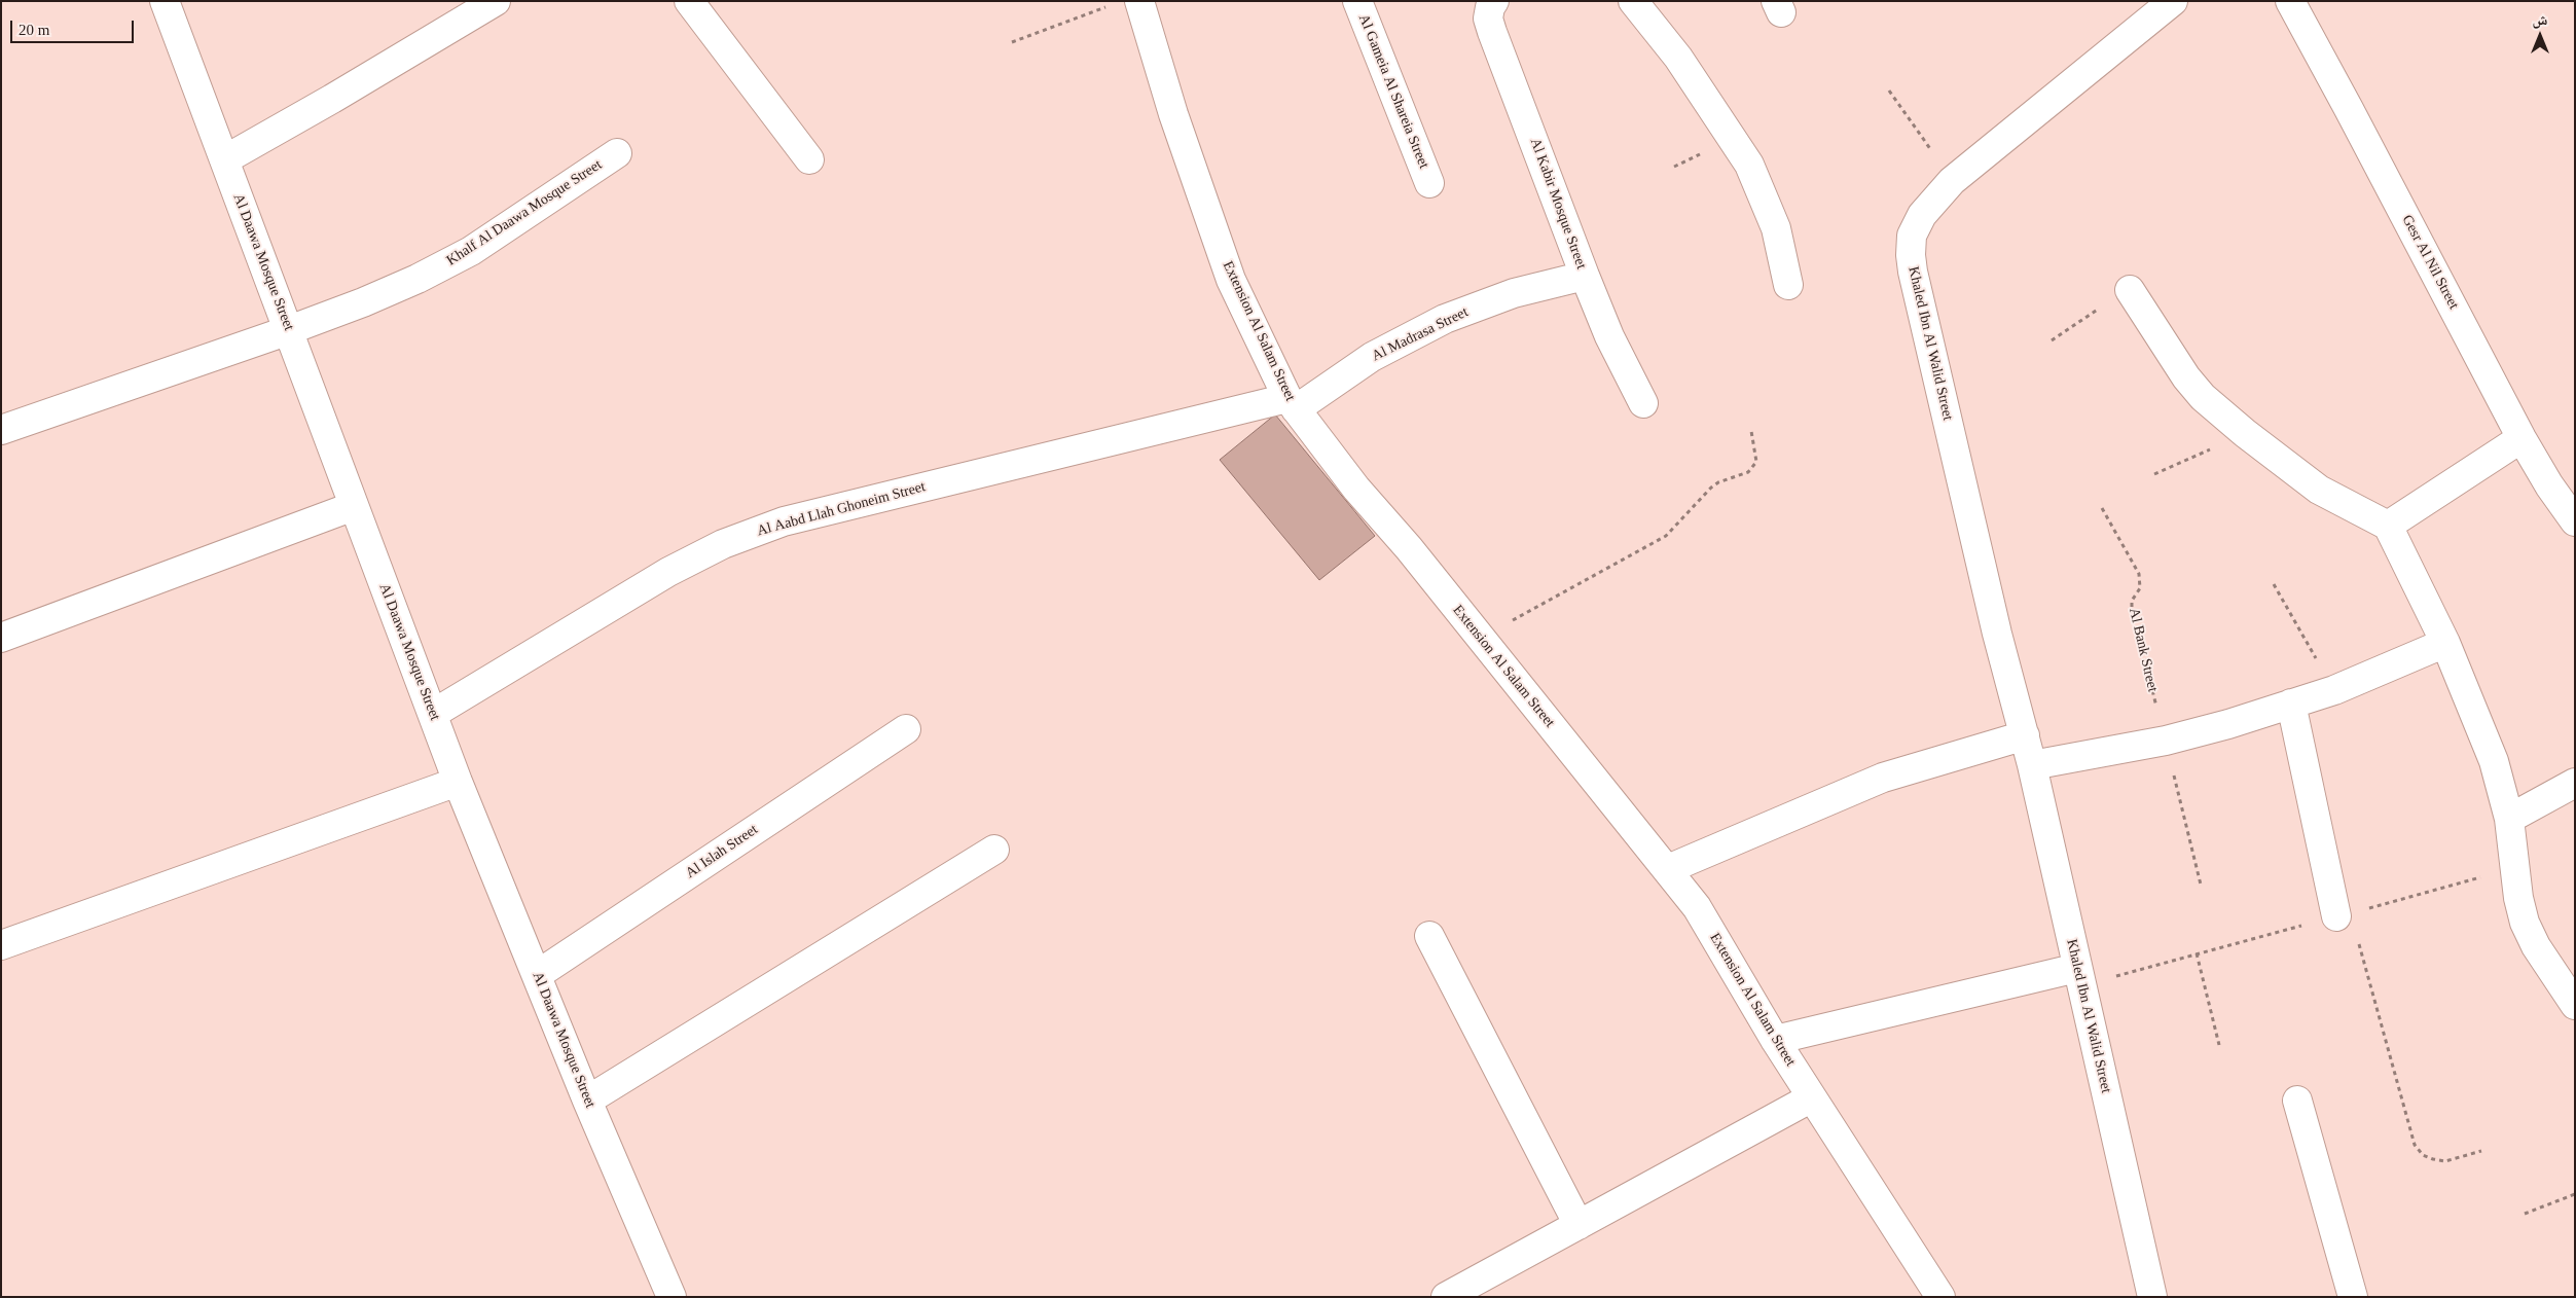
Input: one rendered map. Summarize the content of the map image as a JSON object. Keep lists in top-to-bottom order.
{
  "streets": {
    "street": [
      "Al Gameia Al Shareia Street",
      "Al Kabir Mosque Street",
      "Khalf Al Daawa Mosque Street",
      "Al Daawa Mosque Street",
      "Gesr Al Nil Street",
      "Extension Al Salam Street",
      "Al Madrasa Street",
      "Khaled Ibn Al Walid Street",
      "Al Aabd Llah Ghoneim Street",
      "Al Islah Street"
    ],
    "path": ["Al Bank Street"]
  },
  "crossings": [
    ["Al Kabir Mosque Street", "Al Madrasa Street"],
    ["Khalf Al Daawa Mosque Street", "Al Daawa Mosque Street"],
    ["Al Daawa Mosque Street", "Al Aabd Llah Ghoneim Street"],
    ["Al Daawa Mosque Street", "Al Islah Street"],
    ["Extension Al Salam Street", "Al Madrasa Street"],
    ["Extension Al Salam Street", "Al Aabd Llah Ghoneim Street"],
    ["Al Madrasa Street", "Al Aabd Llah Ghoneim Street"]
  ],
  "scale_bar": "20 m",
  "north": "top"
}
